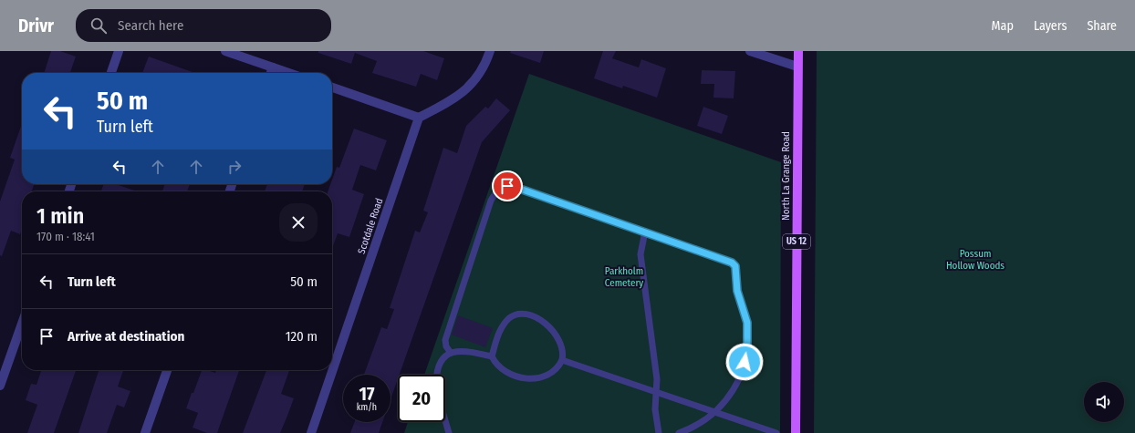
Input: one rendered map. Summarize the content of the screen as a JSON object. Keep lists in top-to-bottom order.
{
  "streets": {
    "main road": ["North La Grange Road", "US 12"],
    "street": ["Scotdale Road"]
  },
  "parks": ["Possum Hollow Woods", "Parkholm Cemetery"],
  "page": {
    "header": "Drivr",
    "search": "Search here",
    "nav": ["Map", "Layers", "Share"],
    "turn": ["50 m", "Turn left"],
    "heading": ["1 min", "170 m · 18:41"],
    "list": [
      {
        "name": "Turn left",
        "value": "50 m"
      },
      {
        "name": "Arrive at destination",
        "value": "120 m"
      }
    ],
    "speed": "17 km/h",
    "limit": "20"
  }
}
